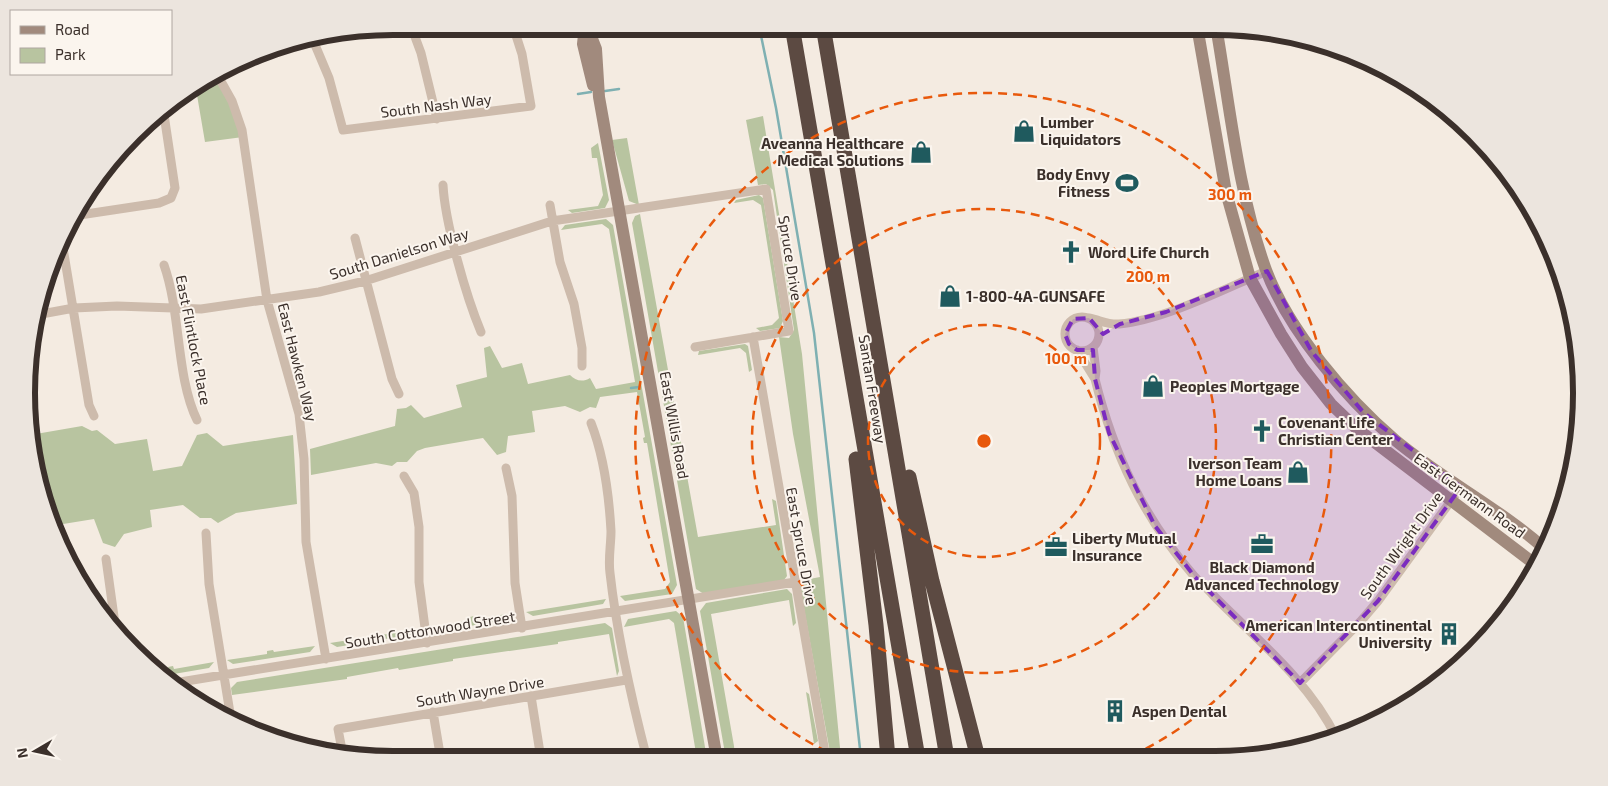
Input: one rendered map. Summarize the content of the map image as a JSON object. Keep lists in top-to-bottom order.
{
  "streets": {
    "highway": ["Santan Freeway"],
    "main road": ["East Willis Road", "East Germann Road"],
    "street": [
      "South Nash Way",
      "South Danielson Way",
      "Spruce Drive",
      "East Flintlock Place",
      "East Hawken Way",
      "South Wright Drive",
      "East Spruce Drive",
      "South Cottonwood Street",
      "South Wayne Drive"
    ]
  },
  "crossings": [
    ["South Danielson Way", "Spruce Drive"],
    ["South Danielson Way", "East Flintlock Place"],
    ["South Danielson Way", "East Hawken Way"],
    ["South Danielson Way", "East Willis Road"],
    ["Spruce Drive", "East Spruce Drive"],
    ["East Hawken Way", "South Cottonwood Street"],
    ["East Willis Road", "South Cottonwood Street"],
    ["East Germann Road", "South Wright Drive"],
    ["East Spruce Drive", "South Cottonwood Street"]
  ],
  "places": {
    "shop": [
      "Lumber Liquidators",
      "Aveanna Healthcare Medical Solutions",
      "1-800-4A-GUNSAFE",
      "Peoples Mortgage",
      "Iverson Team Home Loans"
    ],
    "sports": ["Body Envy Fitness"],
    "church": ["Word Life Church", "Covenant Life Christian Center"],
    "office": ["Black Diamond Advanced Technology", "Liberty Mutual Insurance"],
    "building": ["American Intercontinental University", "Aspen Dental"]
  },
  "legend": ["Road", "Park"],
  "north": "left",
  "rings": ["300 m", "200 m", "100 m"]
}
